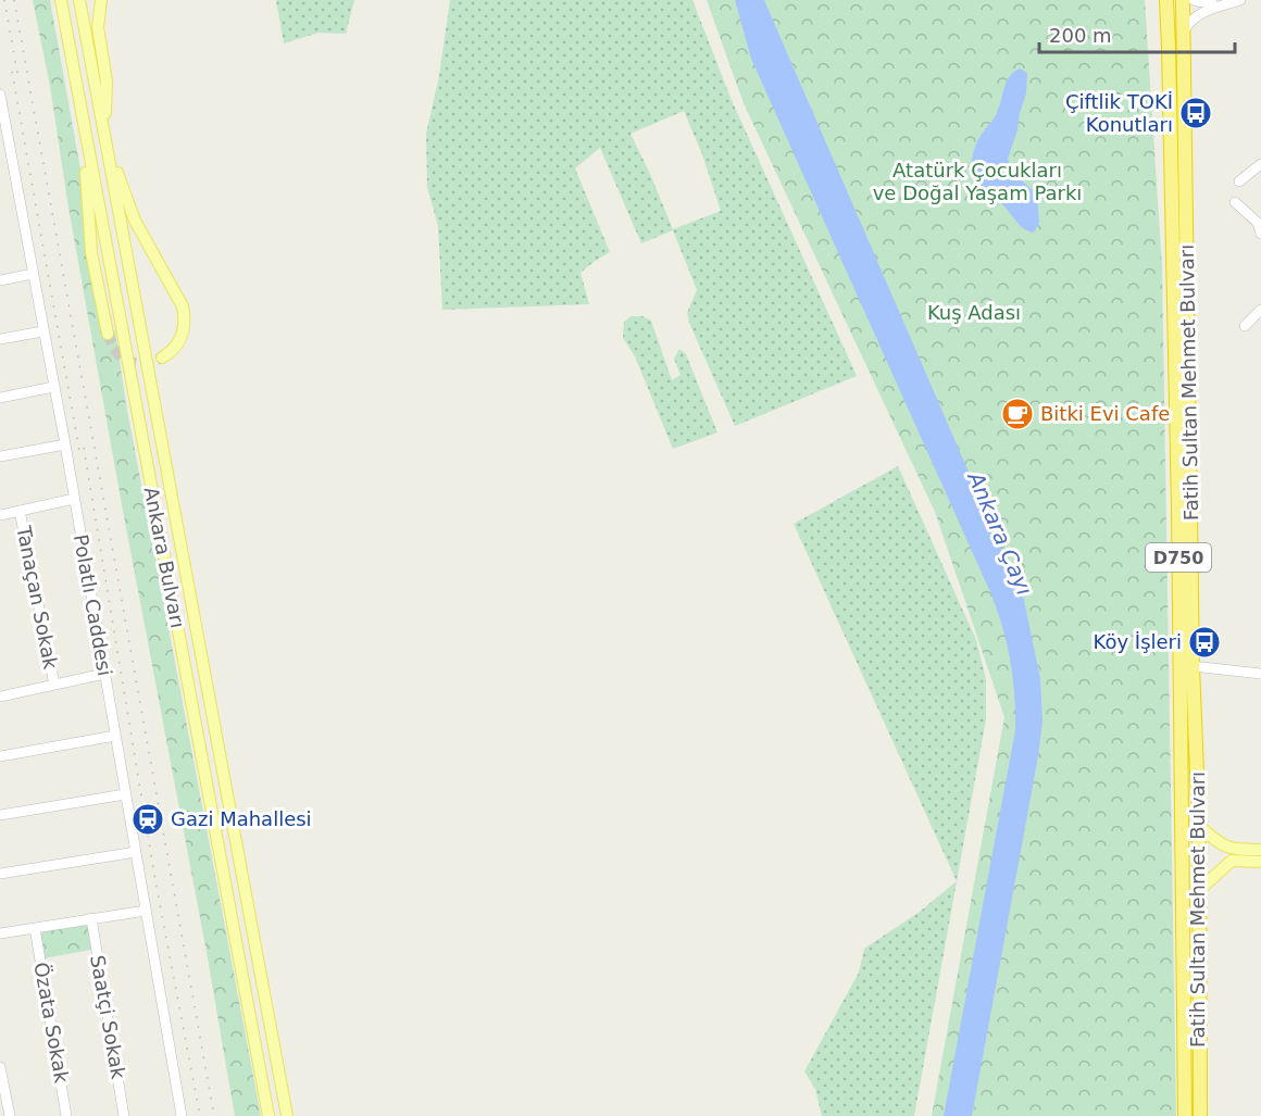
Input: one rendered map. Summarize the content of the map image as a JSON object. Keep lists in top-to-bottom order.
{
  "streets": {
    "highway": ["Fatih Sultan Mehmet Bulvarı", "D750"],
    "main road": ["Ankara Bulvarı"],
    "street": [
      "Tanaçan Sokak",
      "Polatlı Caddesi",
      "Saatçi Sokak",
      "Özata Sokak"
    ]
  },
  "water": ["Ankara Çayı"],
  "parks": ["Atatürk Çocukları ve Doğal Yaşam Parkı", "Kuş Adası"],
  "places": {
    "bus stop": ["Çiftlik TOKİ Konutları", "Köy İşleri"],
    "cafe": ["Bitki Evi Cafe"],
    "station": ["Gazi Mahallesi"]
  },
  "scale_bar": "200 m"
}
